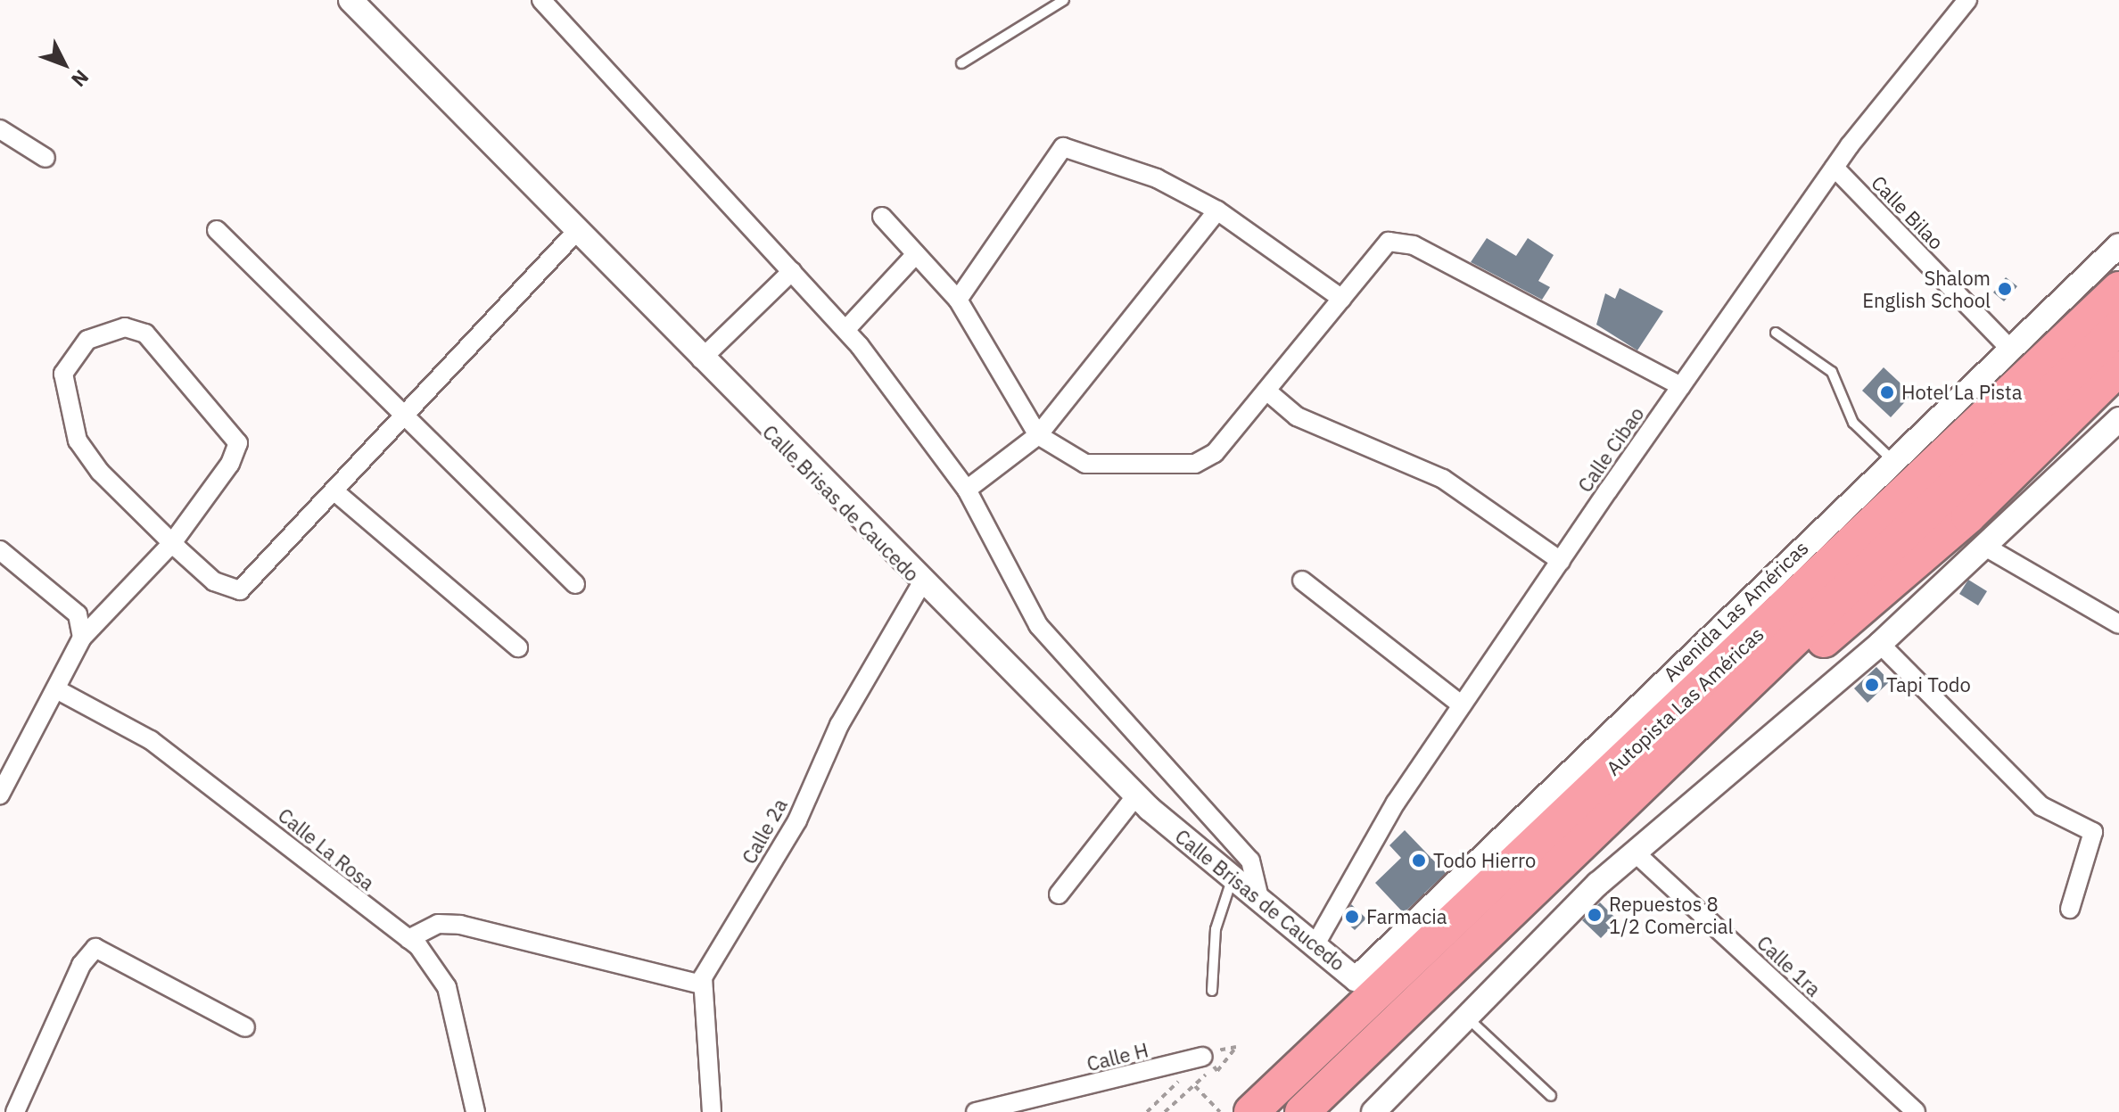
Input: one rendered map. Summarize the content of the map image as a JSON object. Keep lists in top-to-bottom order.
{
  "streets": {
    "highway": ["Autopista Las Américas"],
    "street": [
      "Calle Bilao",
      "Calle Cibao",
      "Calle Brisas de Caucedo",
      "Avenida Las Américas",
      "Calle 2a",
      "Calle La Rosa",
      "Calle 1ra",
      "Calle H"
    ]
  },
  "crossings": [
    ["Calle Bilao", "Calle Cibao"],
    ["Calle Bilao", "Avenida Las Américas"],
    ["Calle Cibao", "Calle Brisas de Caucedo"],
    ["Calle Brisas de Caucedo", "Avenida Las Américas"],
    ["Calle Brisas de Caucedo", "Calle 2a"]
  ],
  "places": [
    "Shalom English School",
    "Hotel La Pista",
    "Tapi Todo",
    "Todo Hierro",
    "Repuestos 8 1/2 Comercial",
    "Farmacia"
  ],
  "north": "bottom right"
}
